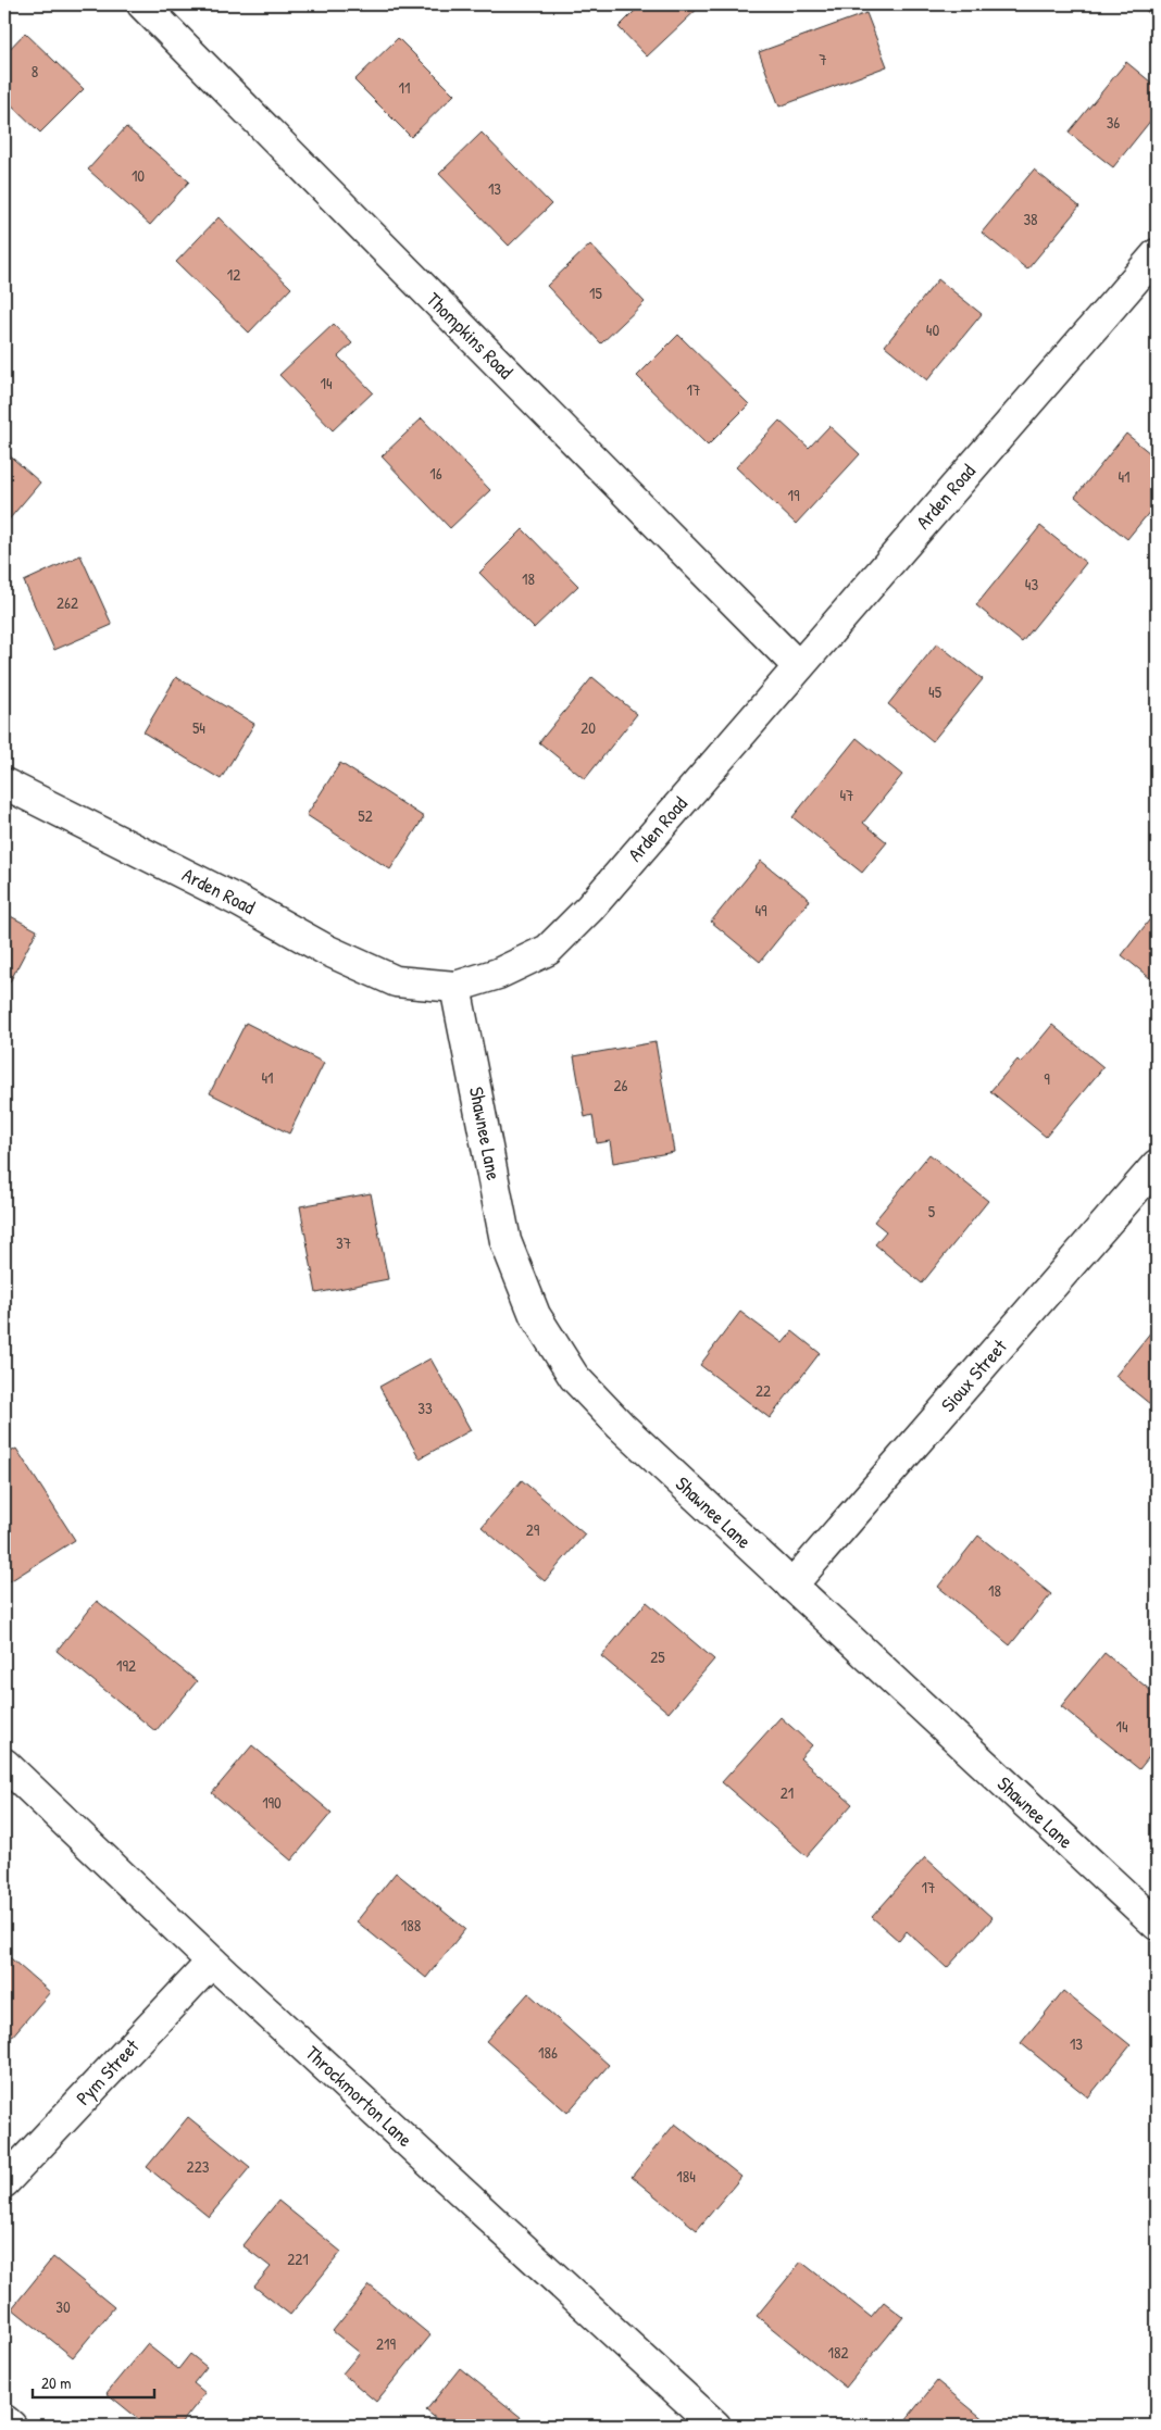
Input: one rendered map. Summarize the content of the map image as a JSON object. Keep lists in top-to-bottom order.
{
  "streets": {
    "street": [
      "Thompkins Road",
      "Arden Road",
      "Shawnee Lane",
      "Sioux Street",
      "Pym Street",
      "Throckmorton Lane"
    ]
  },
  "crossings": [
    ["Thompkins Road", "Arden Road"],
    ["Arden Road", "Shawnee Lane"],
    ["Shawnee Lane", "Sioux Street"],
    ["Pym Street", "Throckmorton Lane"]
  ],
  "house_numbers": [
    "7",
    "8",
    "11",
    "36",
    "10",
    "13",
    "38",
    "12",
    "15",
    "40",
    "14",
    "17",
    "16",
    "41",
    "19",
    "18",
    "43",
    "262",
    "45",
    "54",
    "20",
    "47",
    "52",
    "49",
    "41",
    "9",
    "26",
    "5",
    "37",
    "22",
    "33",
    "29",
    "18",
    "25",
    "192",
    "14",
    "21",
    "190",
    "17",
    "188",
    "13",
    "186",
    "223",
    "184",
    "221",
    "30",
    "219",
    "182"
  ],
  "scale_bar": "20 m"
}
